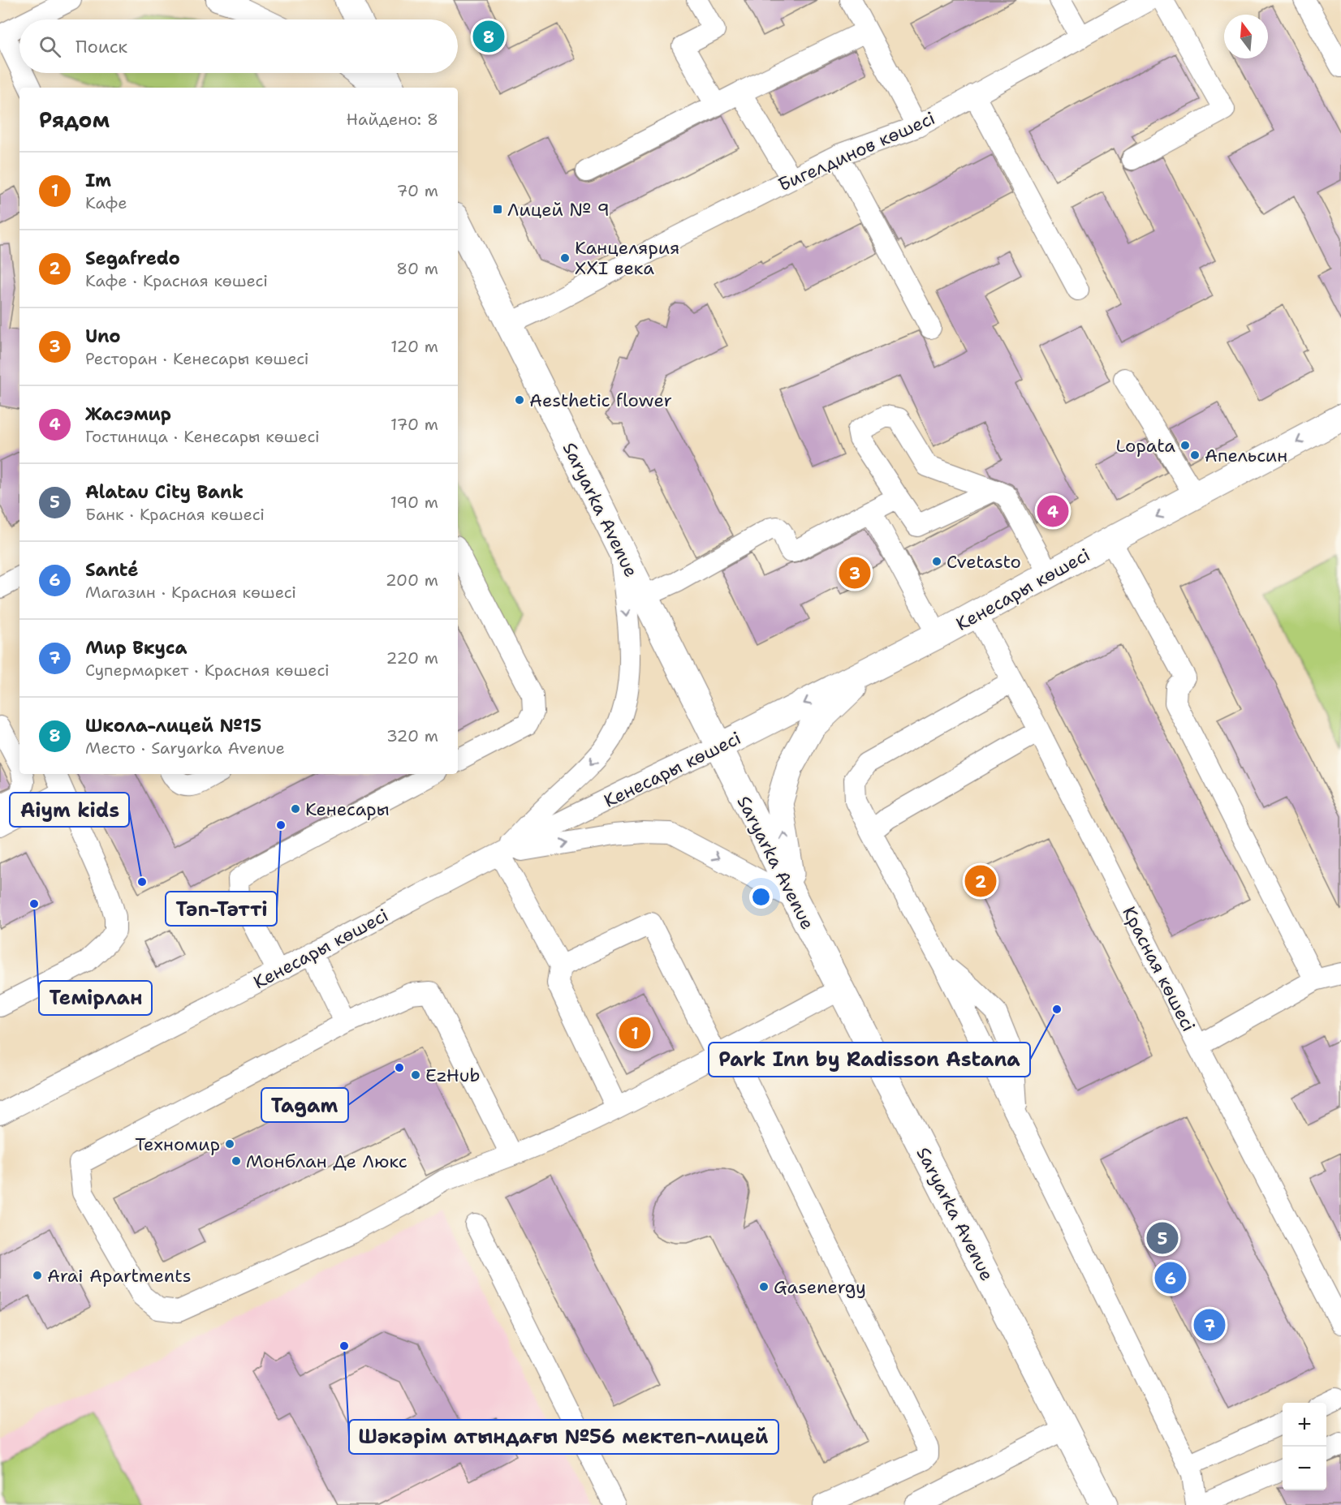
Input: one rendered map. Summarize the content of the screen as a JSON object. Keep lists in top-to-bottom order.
{
  "streets": {
    "main road": ["Saryarka Avenue", "Кенесары көшесі"],
    "street": ["Бигелдинов көшесі", "Красная көшесі"]
  },
  "crossings": [
    ["Бигелдинов көшесі", "Saryarka Avenue"],
    ["Saryarka Avenue", "Кенесары көшесі"],
    ["Кенесары көшесі", "Красная көшесі"]
  ],
  "places": {
    "transit": ["Лицей № 9"],
    "other": [
      "Канцелярия XXI века",
      "Aesthetic flower",
      "Lopata",
      "Апельсин",
      "Cvetasto",
      "Кенесары",
      "Тәп-Тәтті",
      "Aiym kids",
      "Темірлан",
      "Park Inn by Radisson Astana",
      "Tagam",
      "EzHub",
      "Техномир",
      "Монблан Де Люкс",
      "Arai Apartments",
      "Gasenergy",
      "Шәкәрім атындағы №56 мектеп-лицей"
    ]
  },
  "north": "top",
  "page": {
    "pins": [
      "8",
      "4",
      "3",
      "2",
      "1",
      "5",
      "6",
      "7"
    ],
    "search": "Поиск",
    "heading": ["Рядом", "Найдено: 8"],
    "list": [
      {
        "mark": "1",
        "name": "Im",
        "note": "Кафе",
        "value": "70 m"
      },
      {
        "mark": "2",
        "name": "Segafredo",
        "note": "Кафе · Красная көшесі",
        "value": "80 m"
      },
      {
        "mark": "3",
        "name": "Uno",
        "note": "Ресторан · Кенесары көшесі",
        "value": "120 m"
      },
      {
        "mark": "4",
        "name": "Жасэмир",
        "note": "Гостиница · Кенесары көшесі",
        "value": "170 m"
      },
      {
        "mark": "5",
        "name": "Alatau City Bank",
        "note": "Банк · Красная көшесі",
        "value": "190 m"
      },
      {
        "mark": "6",
        "name": "Santé",
        "note": "Магазин · Красная көшесі",
        "value": "200 m"
      },
      {
        "mark": "7",
        "name": "Мир Вкуса",
        "note": "Супермаркет · Красная көшесі",
        "value": "220 m"
      },
      {
        "mark": "8",
        "name": "Школа-лицей №15",
        "note": "Место · Saryarka Avenue",
        "value": "320 m"
      }
    ],
    "map_buttons": ["+", "−"]
  }
}
